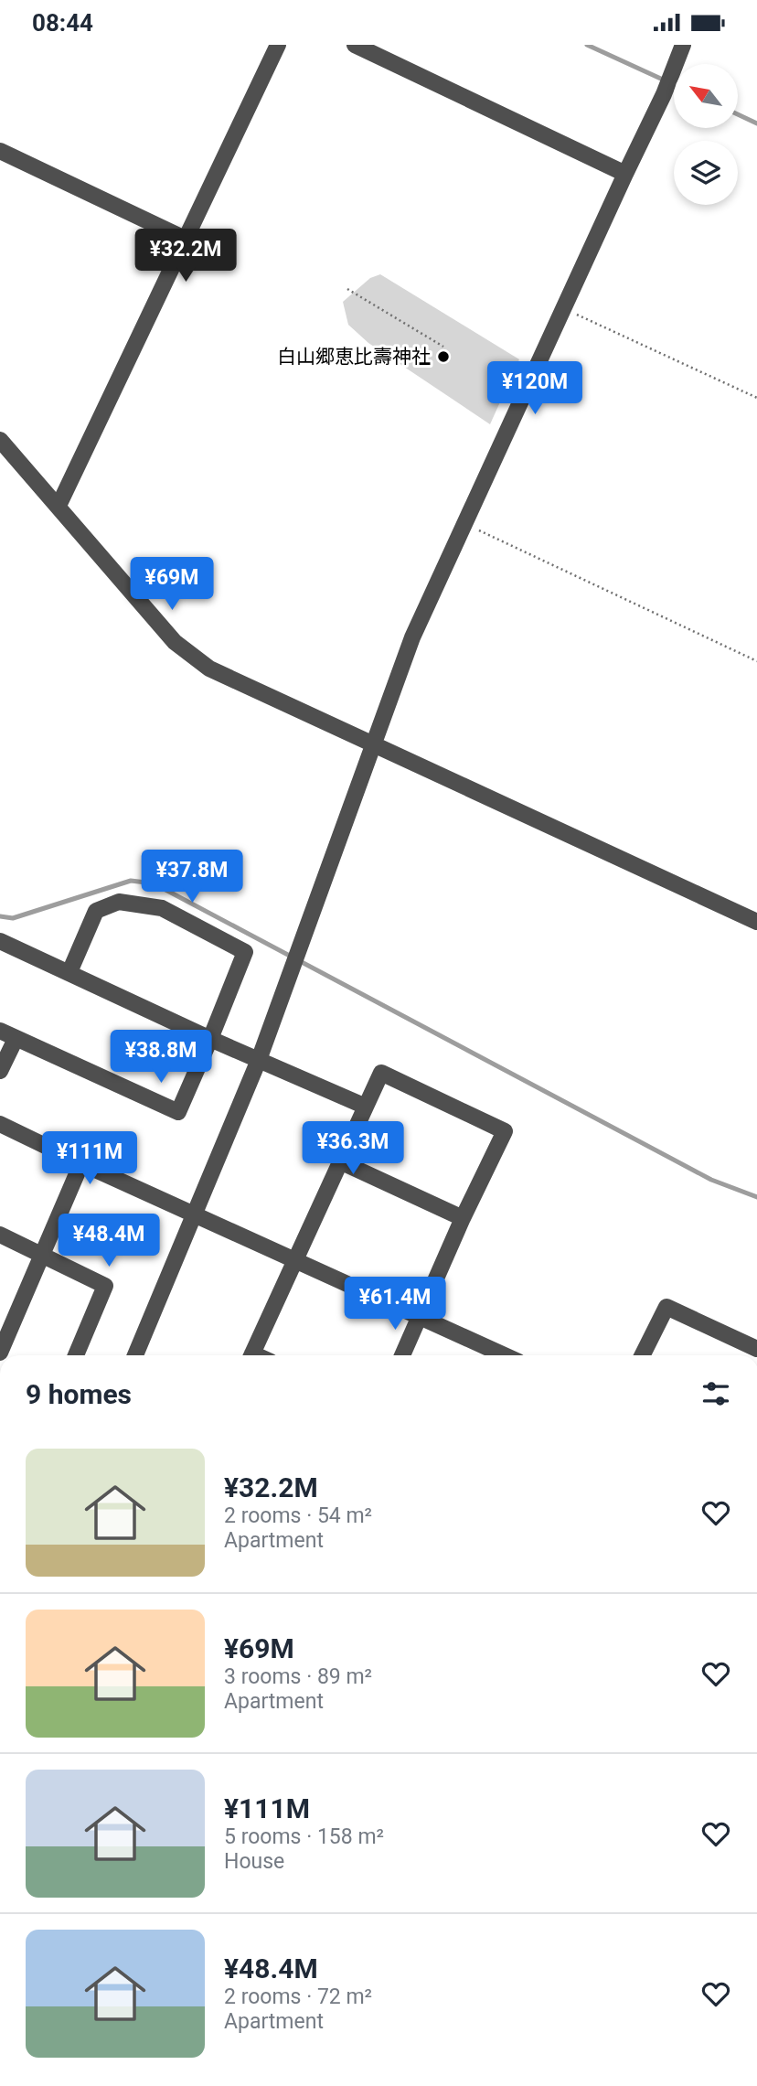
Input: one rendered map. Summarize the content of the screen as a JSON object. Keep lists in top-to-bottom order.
{
  "places": ["白山郷恵比壽神社"],
  "north": "top left",
  "page": {
    "status": "08:44",
    "price": [
      "¥32.2M",
      "¥120M",
      "¥69M",
      "¥37.8M",
      "¥38.8M",
      "¥36.3M",
      "¥111M",
      "¥48.4M",
      "¥61.4M"
    ],
    "heading": "9 homes",
    "list": [
      {
        "name": "¥32.2M",
        "note": "2 rooms · 54 m² · Apartment"
      },
      {
        "name": "¥69M",
        "note": "3 rooms · 89 m² · Apartment"
      },
      {
        "name": "¥111M",
        "note": "5 rooms · 158 m² · House"
      },
      {
        "name": "¥48.4M",
        "note": "2 rooms · 72 m² · Apartment"
      }
    ]
  }
}
